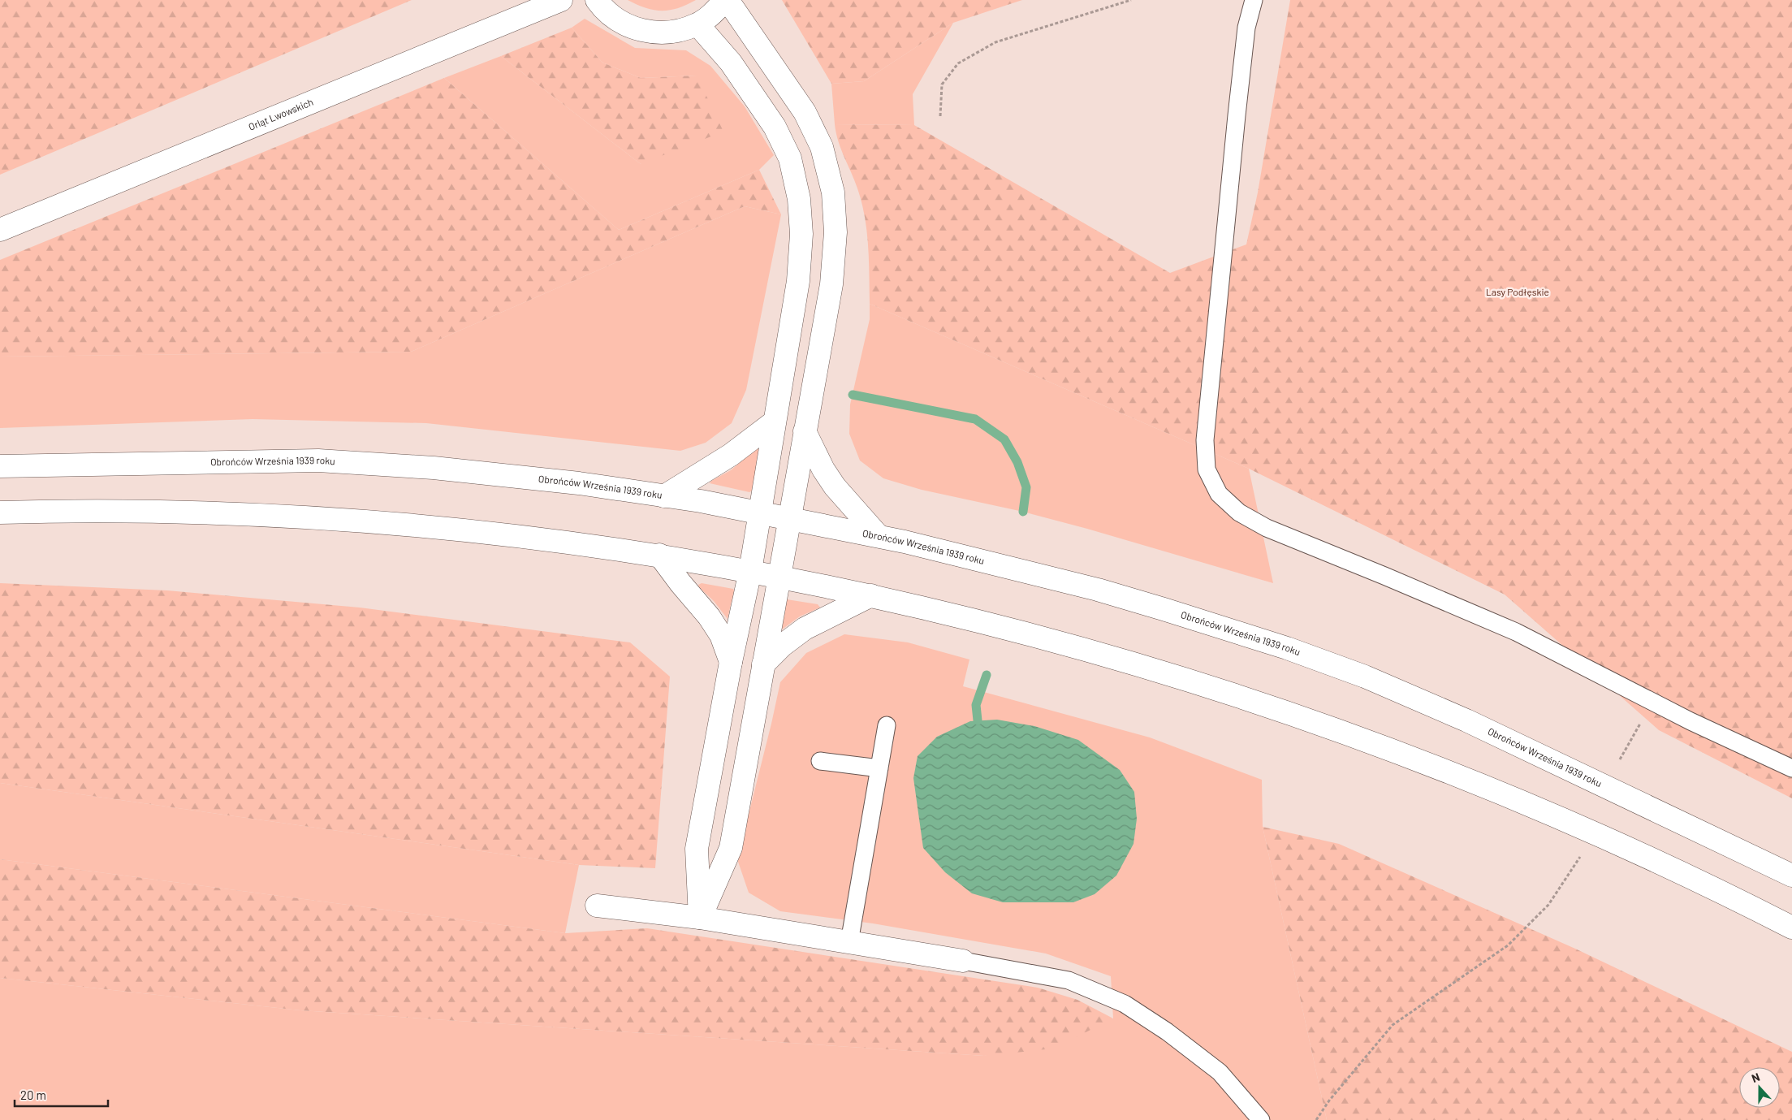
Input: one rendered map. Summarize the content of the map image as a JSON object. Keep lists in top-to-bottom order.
{
  "streets": {
    "main road": ["Orląt Lwowskich", "Obrońców Września 1939 roku"]
  },
  "parks": ["Lasy Podłęskie"],
  "scale_bar": "20 m",
  "north": "top"
}
